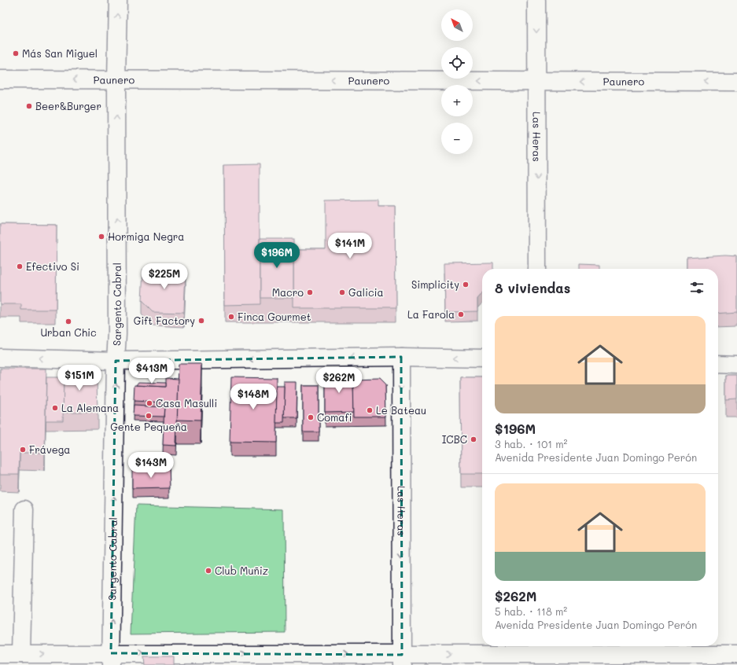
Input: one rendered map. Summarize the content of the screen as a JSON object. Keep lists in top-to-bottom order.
{
  "streets": {
    "street": ["Paunero", "Las Heras", "Sargento Cabral"]
  },
  "crossings": [
    ["Paunero", "Las Heras"],
    ["Paunero", "Sargento Cabral"]
  ],
  "one_way": ["Paunero", "Las Heras", "Sargento Cabral"],
  "places": [
    "Más San Miguel",
    "Beer&Burger",
    "Hormiga Negra",
    "Efectivo Si",
    "Simplicity",
    "Macro",
    "Galicia",
    "La Farola",
    "Finca Gourmet",
    "Gift Factory",
    "Urban Chic",
    "Casa Masulli",
    "La Alemana",
    "Le Bateau",
    "Gente Pequeña",
    "Comafi",
    "ICBC",
    "Frávega",
    "Club Muñiz"
  ],
  "north": "top left",
  "page": {
    "map_buttons": ["+", "−"],
    "price": [
      "$141M",
      "$196M",
      "$225M",
      "$413M",
      "$151M",
      "$262M",
      "$148M",
      "$143M"
    ],
    "heading": "8 viviendas",
    "list": [
      {
        "name": "$196M",
        "note": "3 hab. · 101 m² · Avenida Presidente Juan Domingo Perón"
      },
      {
        "name": "$262M",
        "note": "5 hab. · 118 m² · Avenida Presidente Juan Domingo Perón"
      }
    ]
  }
}
